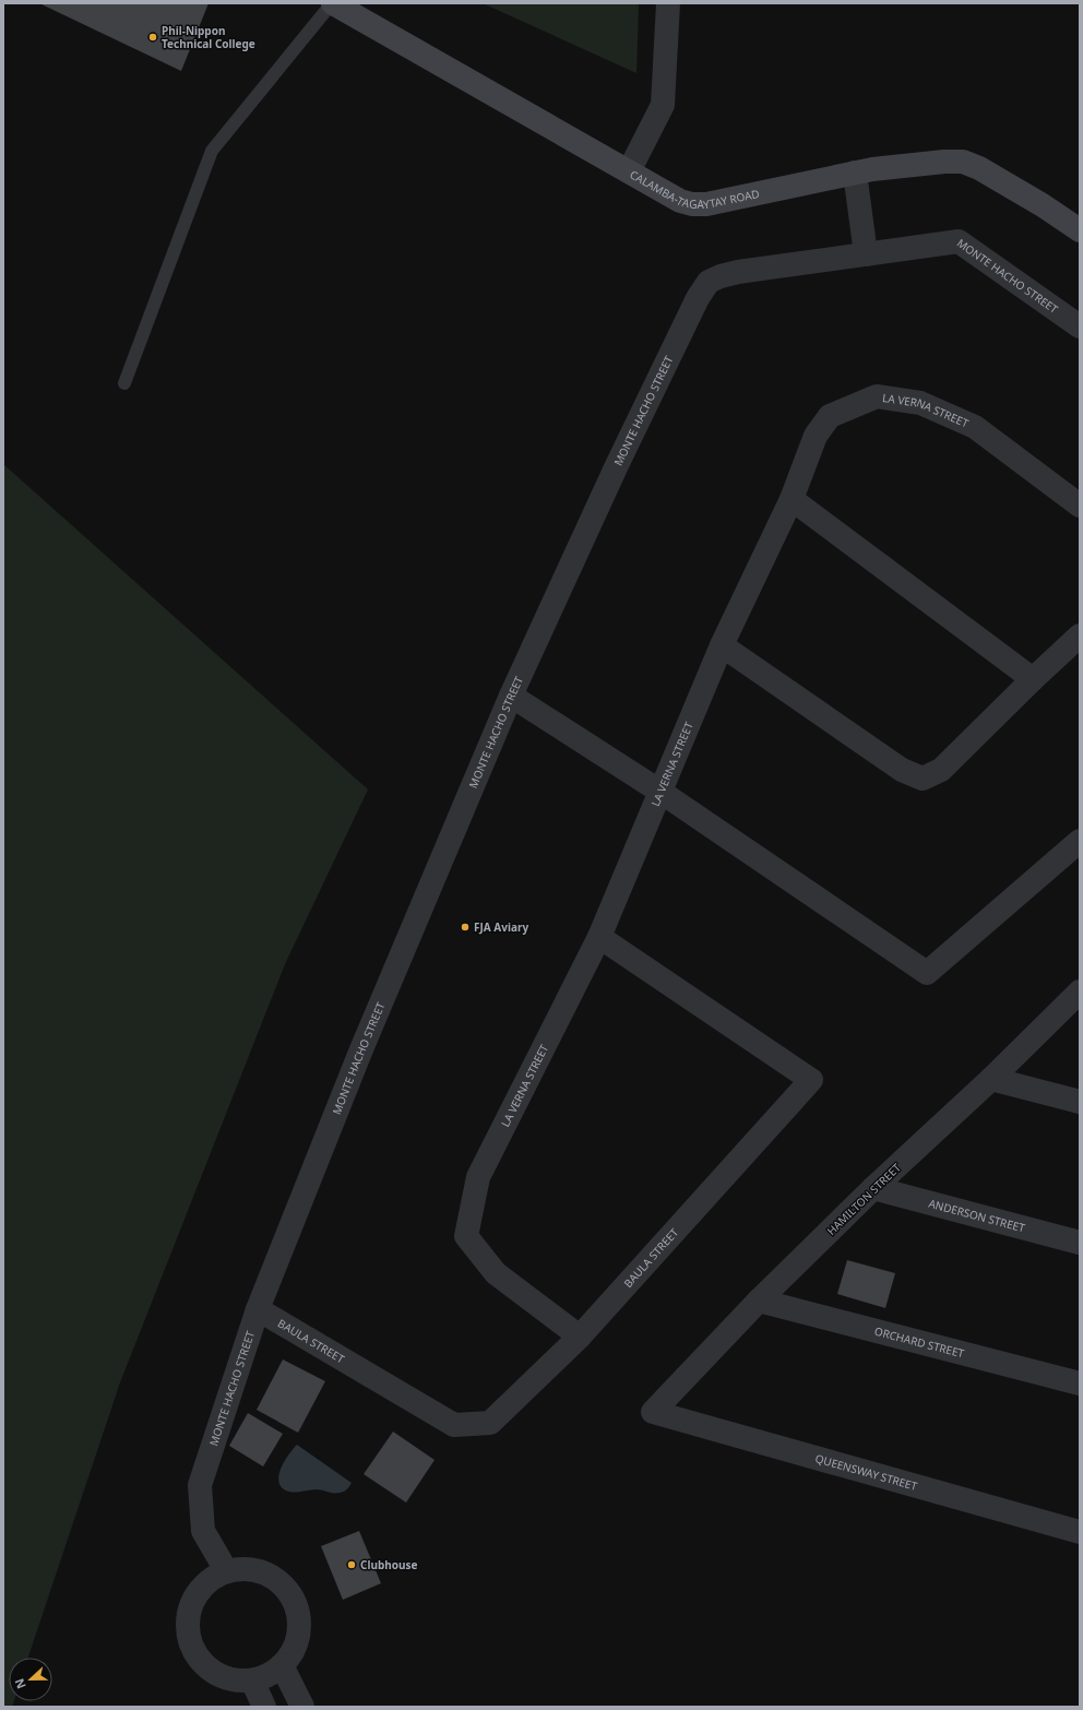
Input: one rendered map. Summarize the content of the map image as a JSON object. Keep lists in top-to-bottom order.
{
  "streets": {
    "main road": ["CALAMBA-TAGAYTAY ROAD"],
    "street": [
      "MONTE HACHO STREET",
      "LA VERNA STREET",
      "HAMILTON STREET",
      "ANDERSON STREET",
      "BAULA STREET",
      "ORCHARD STREET",
      "QUEENSWAY STREET"
    ]
  },
  "crossings": [
    ["MONTE HACHO STREET", "BAULA STREET"],
    ["LA VERNA STREET", "BAULA STREET"],
    ["HAMILTON STREET", "ANDERSON STREET"],
    ["HAMILTON STREET", "ORCHARD STREET"],
    ["HAMILTON STREET", "QUEENSWAY STREET"]
  ],
  "places": ["Phil-Nippon Technical College", "FJA Aviary", "Clubhouse"],
  "north": "left"
}
